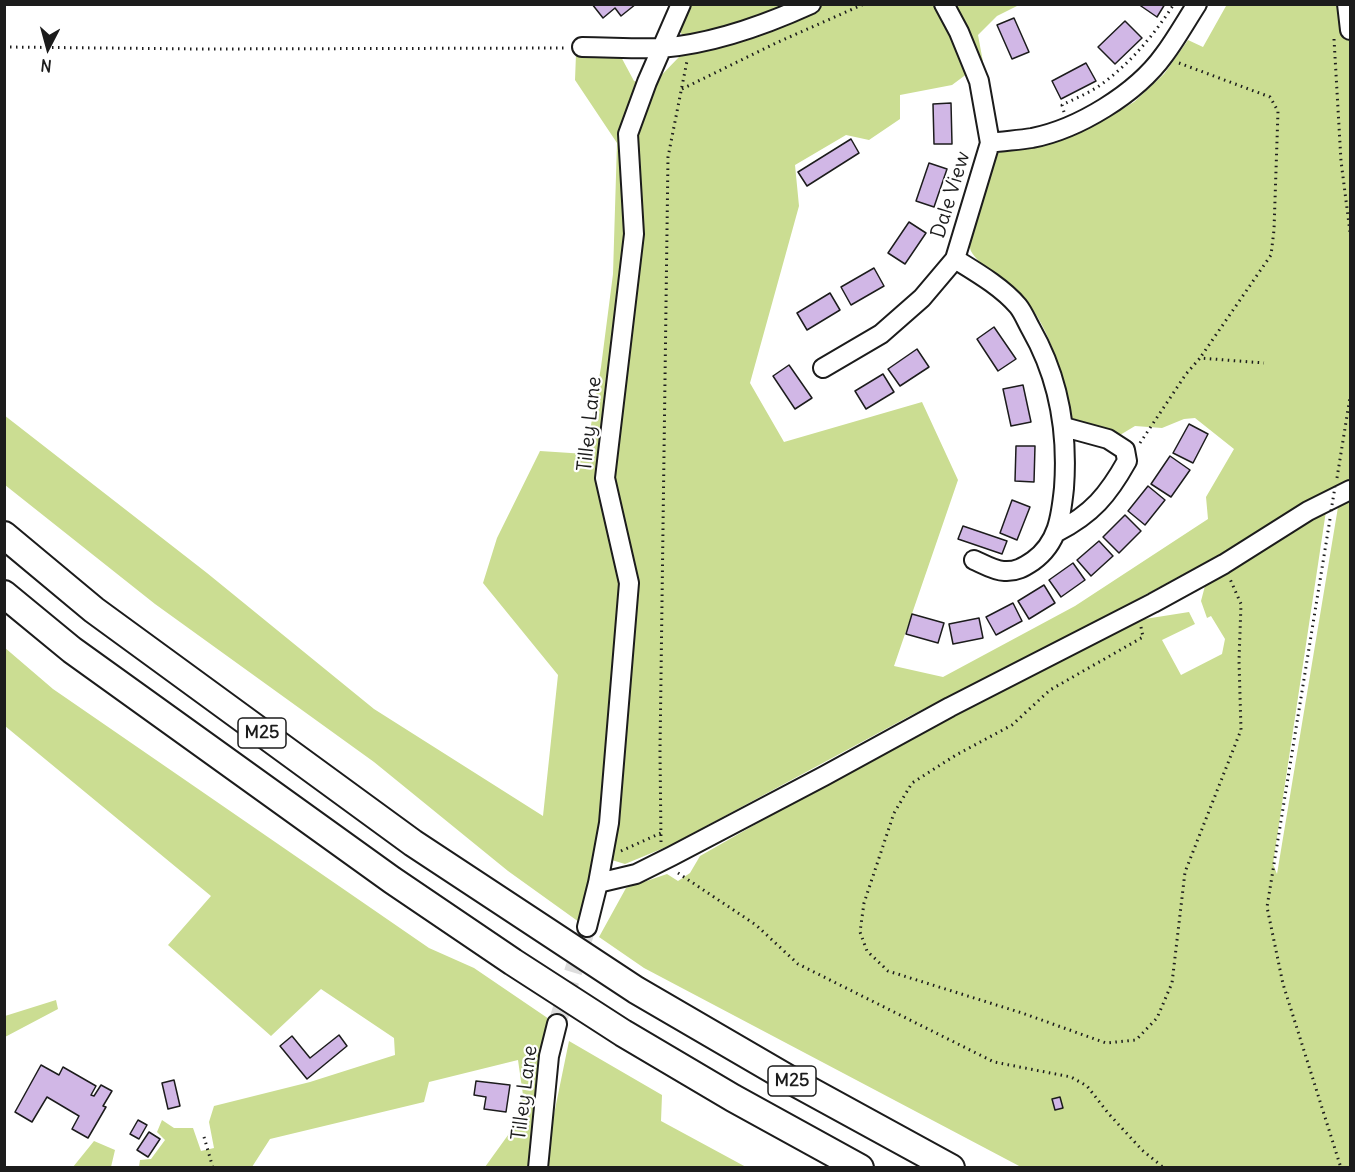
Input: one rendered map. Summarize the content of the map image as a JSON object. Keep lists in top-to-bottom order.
{
  "streets": {
    "highway": ["M25"],
    "street": ["Dale View", "Tilley Lane"]
  },
  "north": "bottom"
}
